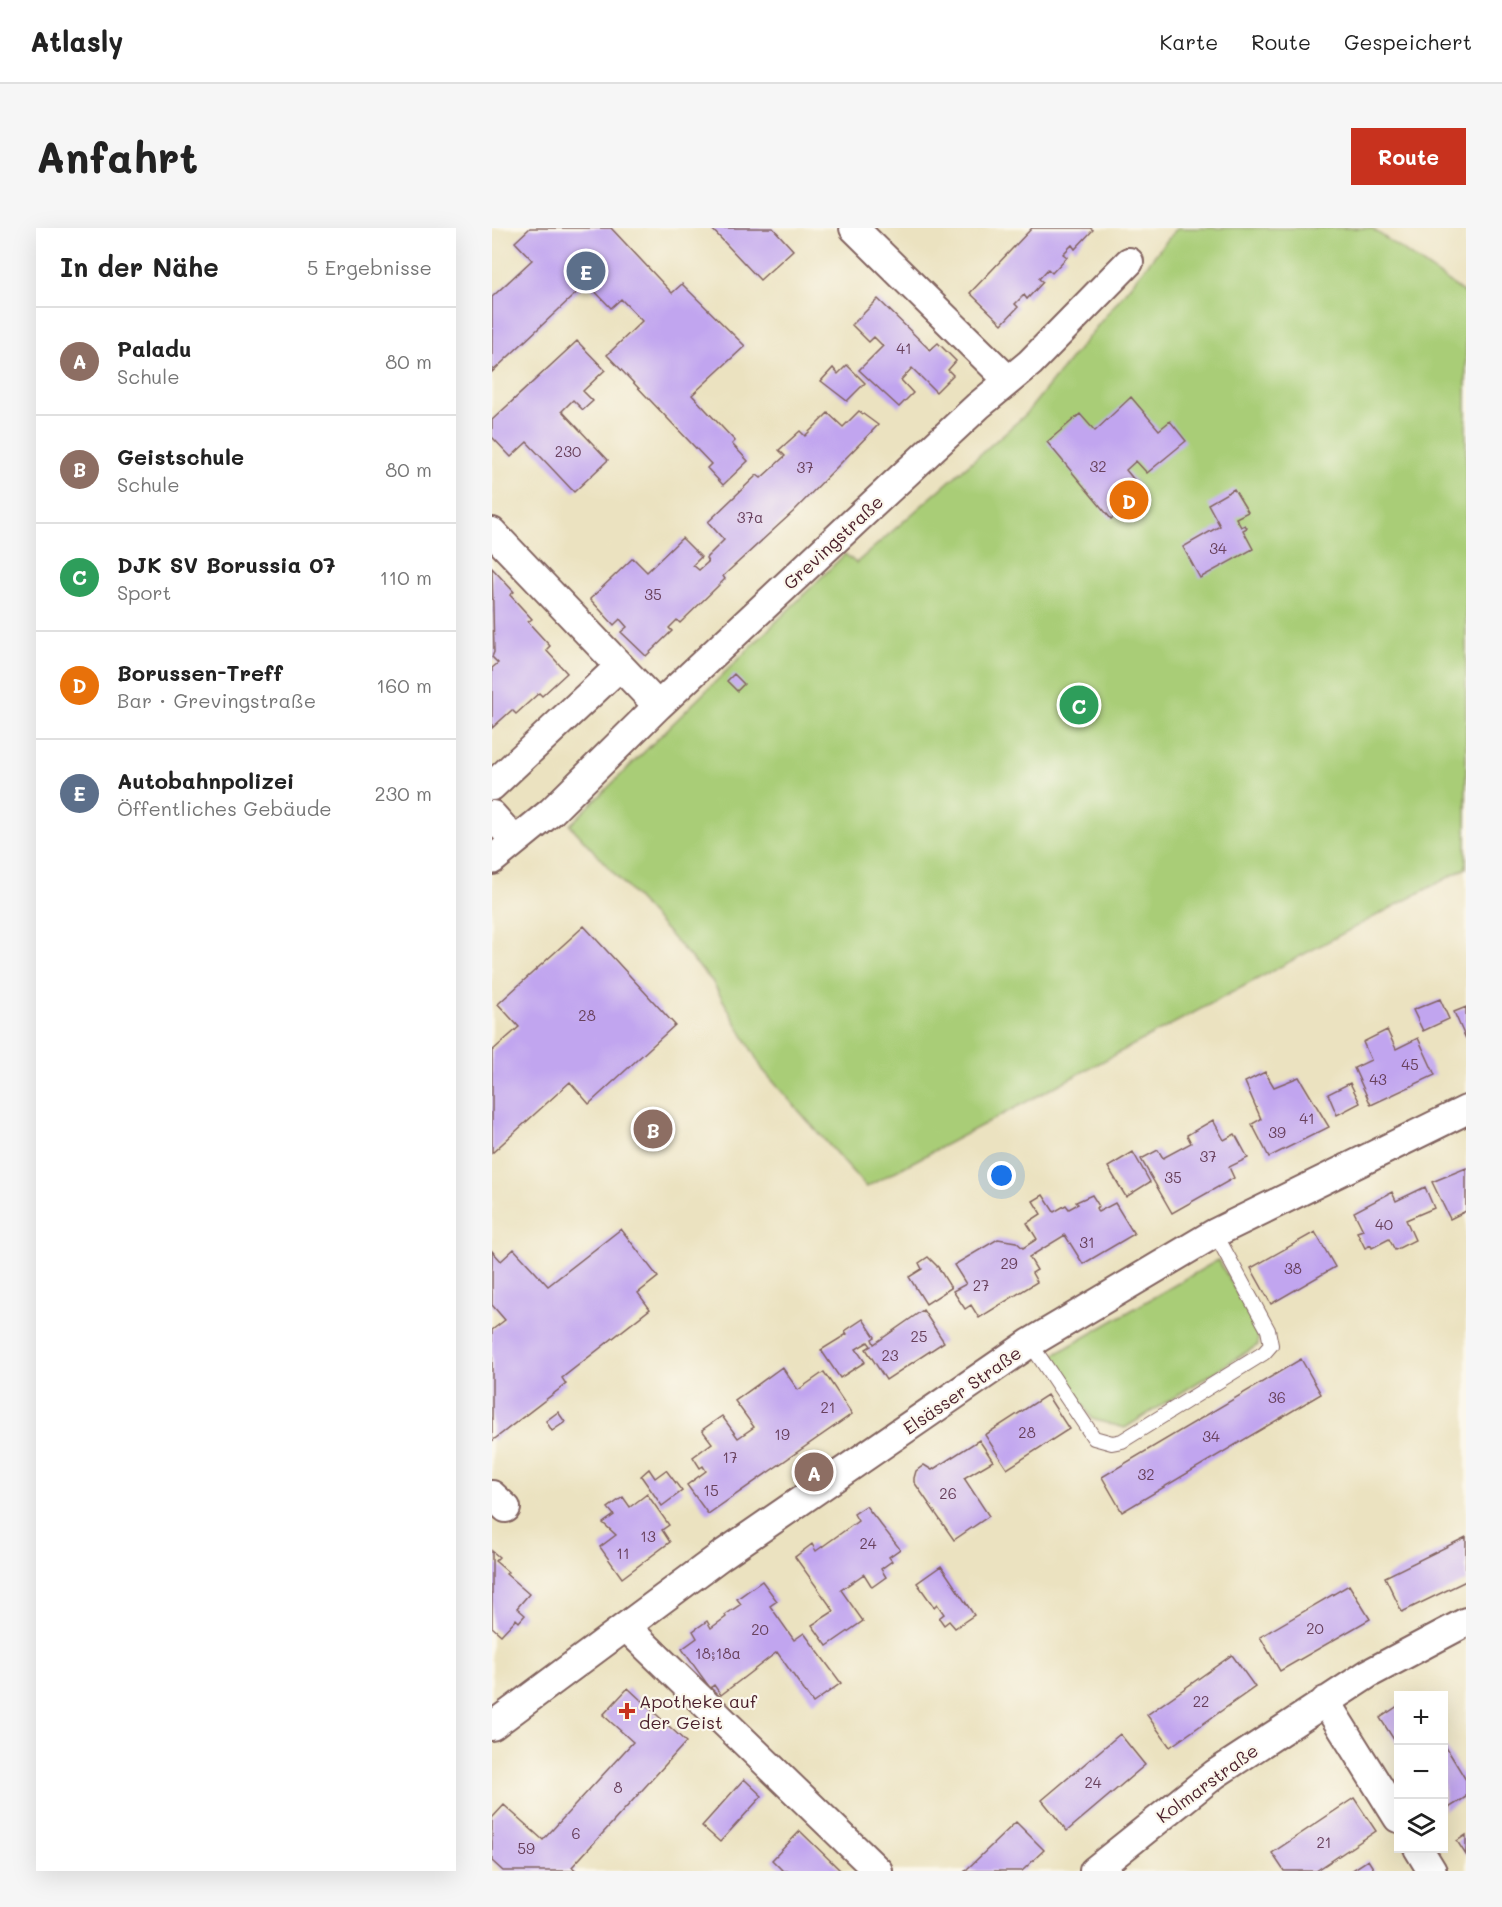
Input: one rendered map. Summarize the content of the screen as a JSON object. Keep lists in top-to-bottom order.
{
  "streets": {
    "street": ["Grevingstraße", "Elsässer Straße", "Kolmarstraße"]
  },
  "places": {
    "health": ["Apotheke auf der Geist"]
  },
  "house_numbers": [
    "41",
    "230",
    "32",
    "37",
    "37a",
    "34",
    "35",
    "28",
    "45",
    "43",
    "41",
    "39",
    "37",
    "35",
    "40",
    "31",
    "29",
    "38",
    "27",
    "25",
    "23",
    "36",
    "21",
    "28",
    "19",
    "34",
    "17",
    "32",
    "15",
    "26",
    "13",
    "24",
    "11",
    "20",
    "20",
    "18;18a",
    "22",
    "24",
    "8",
    "6",
    "21",
    "59"
  ],
  "page": {
    "header": "Atlasly",
    "nav": ["Karte", "Route", "Gespeichert"],
    "buttons": "Route",
    "title": "Anfahrt",
    "heading": ["In der Nähe", "5 Ergebnisse"],
    "pins": [
      "E",
      "D",
      "C",
      "B",
      "A"
    ],
    "list": [
      {
        "mark": "A",
        "name": "Paladu",
        "note": "Schule",
        "value": "80 m"
      },
      {
        "mark": "B",
        "name": "Geistschule",
        "note": "Schule",
        "value": "80 m"
      },
      {
        "mark": "C",
        "name": "DJK SV Borussia 07",
        "note": "Sport",
        "value": "110 m"
      },
      {
        "mark": "D",
        "name": "Borussen-Treff",
        "note": "Bar · Grevingstraße",
        "value": "160 m"
      },
      {
        "mark": "E",
        "name": "Autobahnpolizei",
        "note": "Öffentliches Gebäude",
        "value": "230 m"
      }
    ],
    "map_buttons": ["+", "−"]
  }
}
